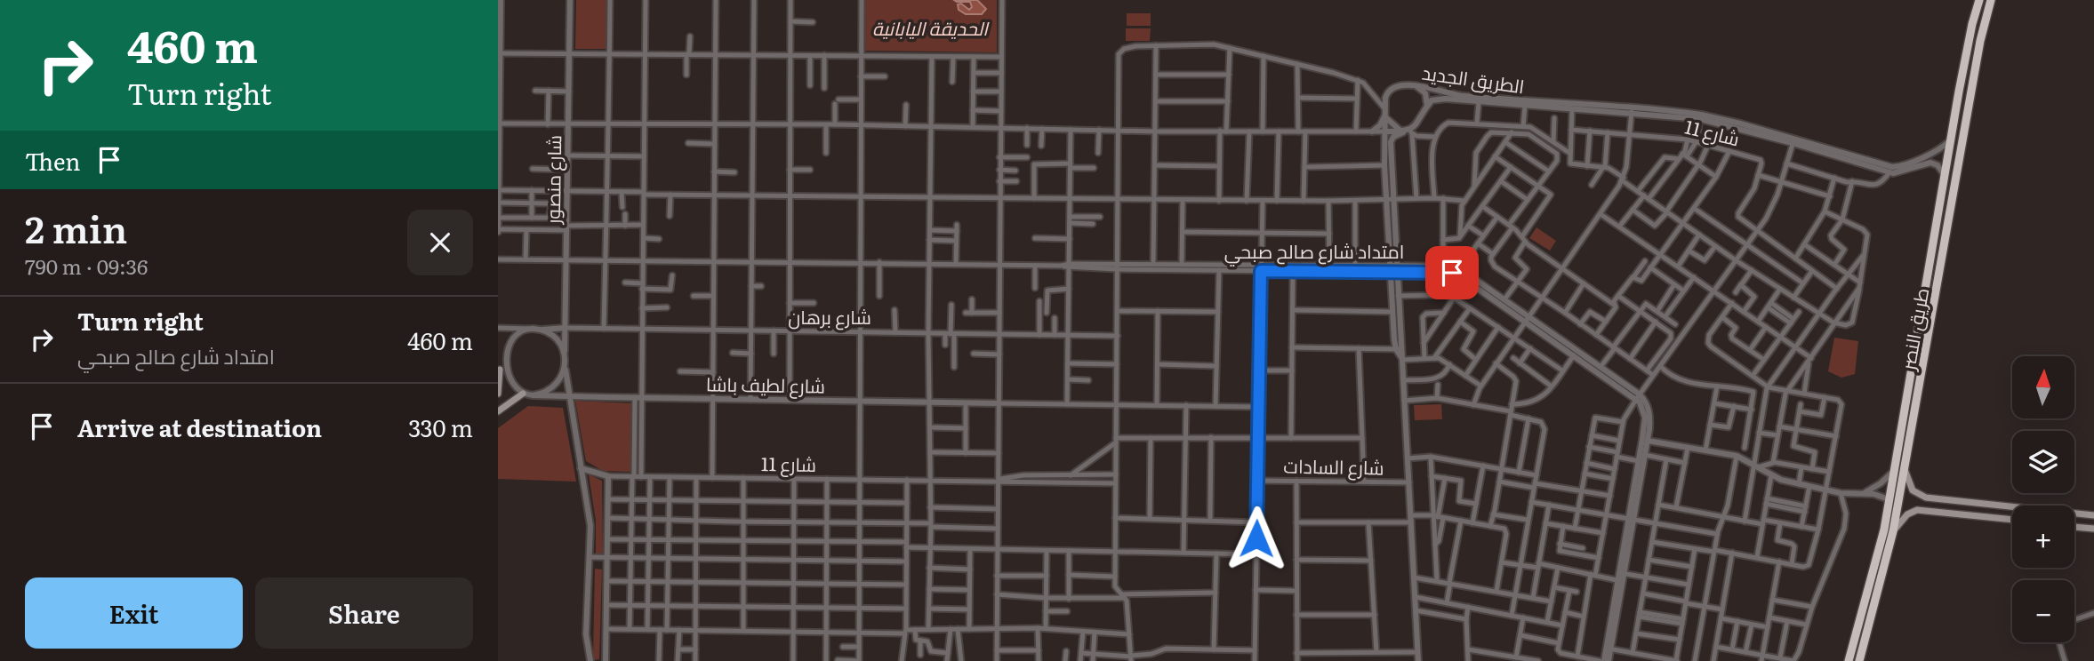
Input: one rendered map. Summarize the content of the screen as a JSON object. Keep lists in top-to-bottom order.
{
  "streets": {
    "highway": ["طريق النصر"],
    "street": [
      "الطريق الجديد",
      "شارع 11",
      "شارع منصور",
      "امتداد شارع صالح صبحي",
      "شارع برهان",
      "شارع لطيف باشا",
      "شارع السادات"
    ]
  },
  "crossings": [
    ["الطريق الجديد", "طريق النصر"],
    ["شارع 11", "شارع منصور"],
    ["شارع منصور", "امتداد شارع صالح صبحي"],
    ["شارع منصور", "شارع برهان"],
    ["شارع منصور", "شارع لطيف باشا"]
  ],
  "parks": ["الحديقة اليابانية"],
  "north": "top",
  "page": {
    "turn": ["460 m", "Turn right"],
    "then": "Then",
    "heading": ["2 min", "790 m · 09:36"],
    "list": [
      {
        "name": "Turn right",
        "note": "امتداد شارع صالح صبحي",
        "value": "460 m"
      },
      {
        "name": "Arrive at destination",
        "value": "330 m"
      }
    ],
    "map_buttons": ["+", "−"],
    "buttons": ["Exit", "Share"]
  }
}
